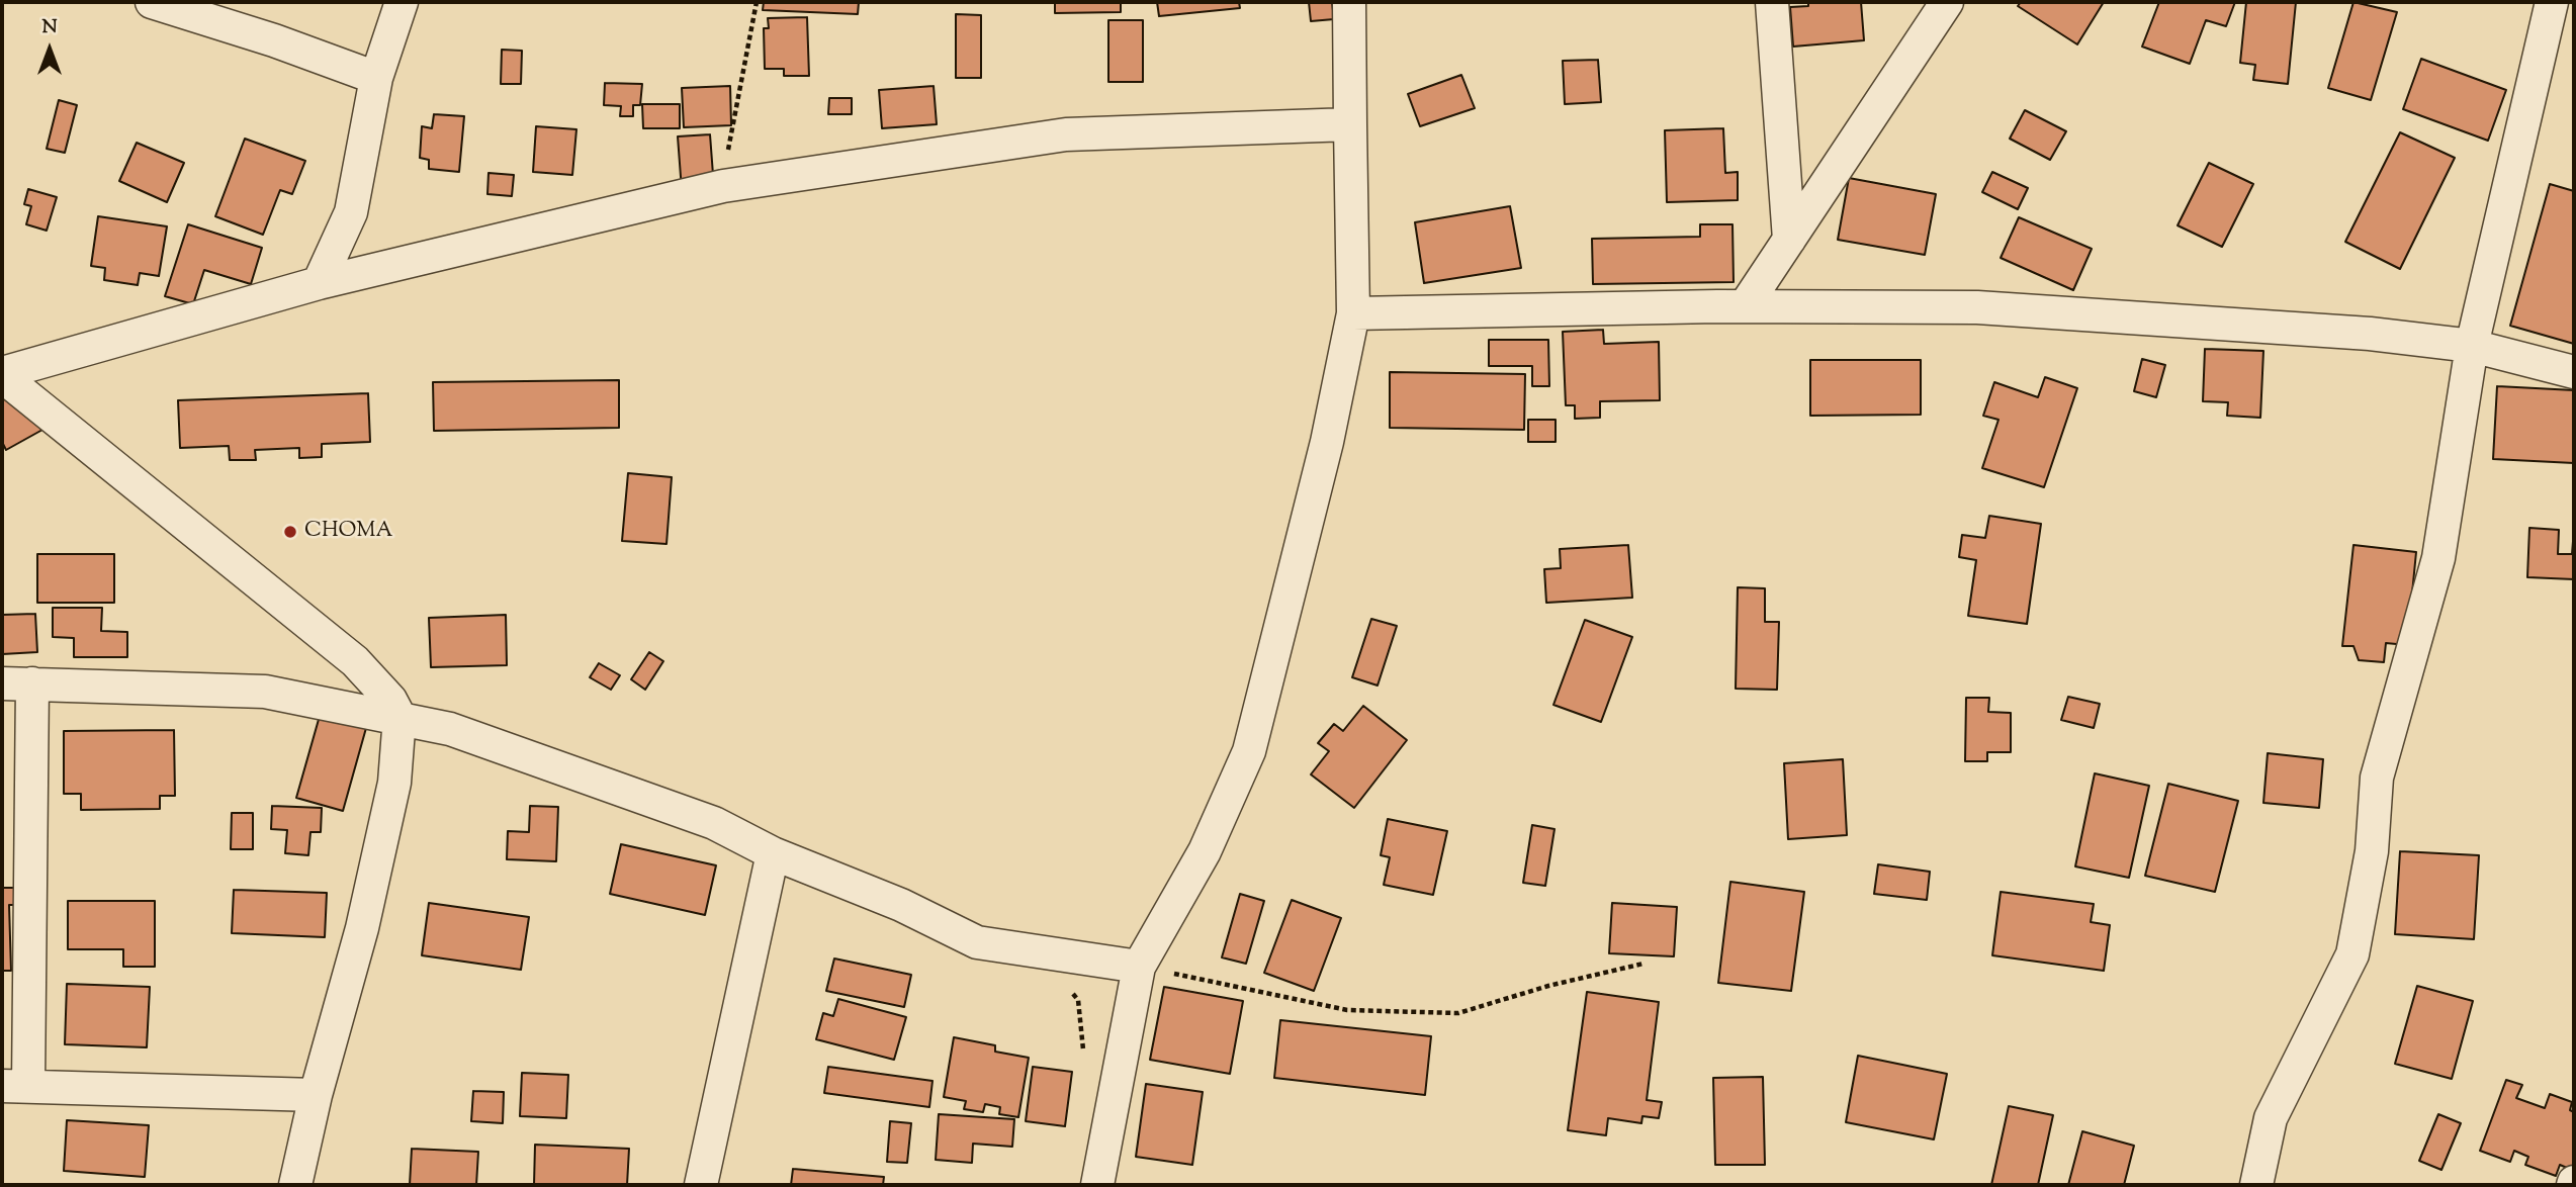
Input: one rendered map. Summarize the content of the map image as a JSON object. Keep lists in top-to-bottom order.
{
  "places": ["CHOMA"],
  "north": "top"
}
